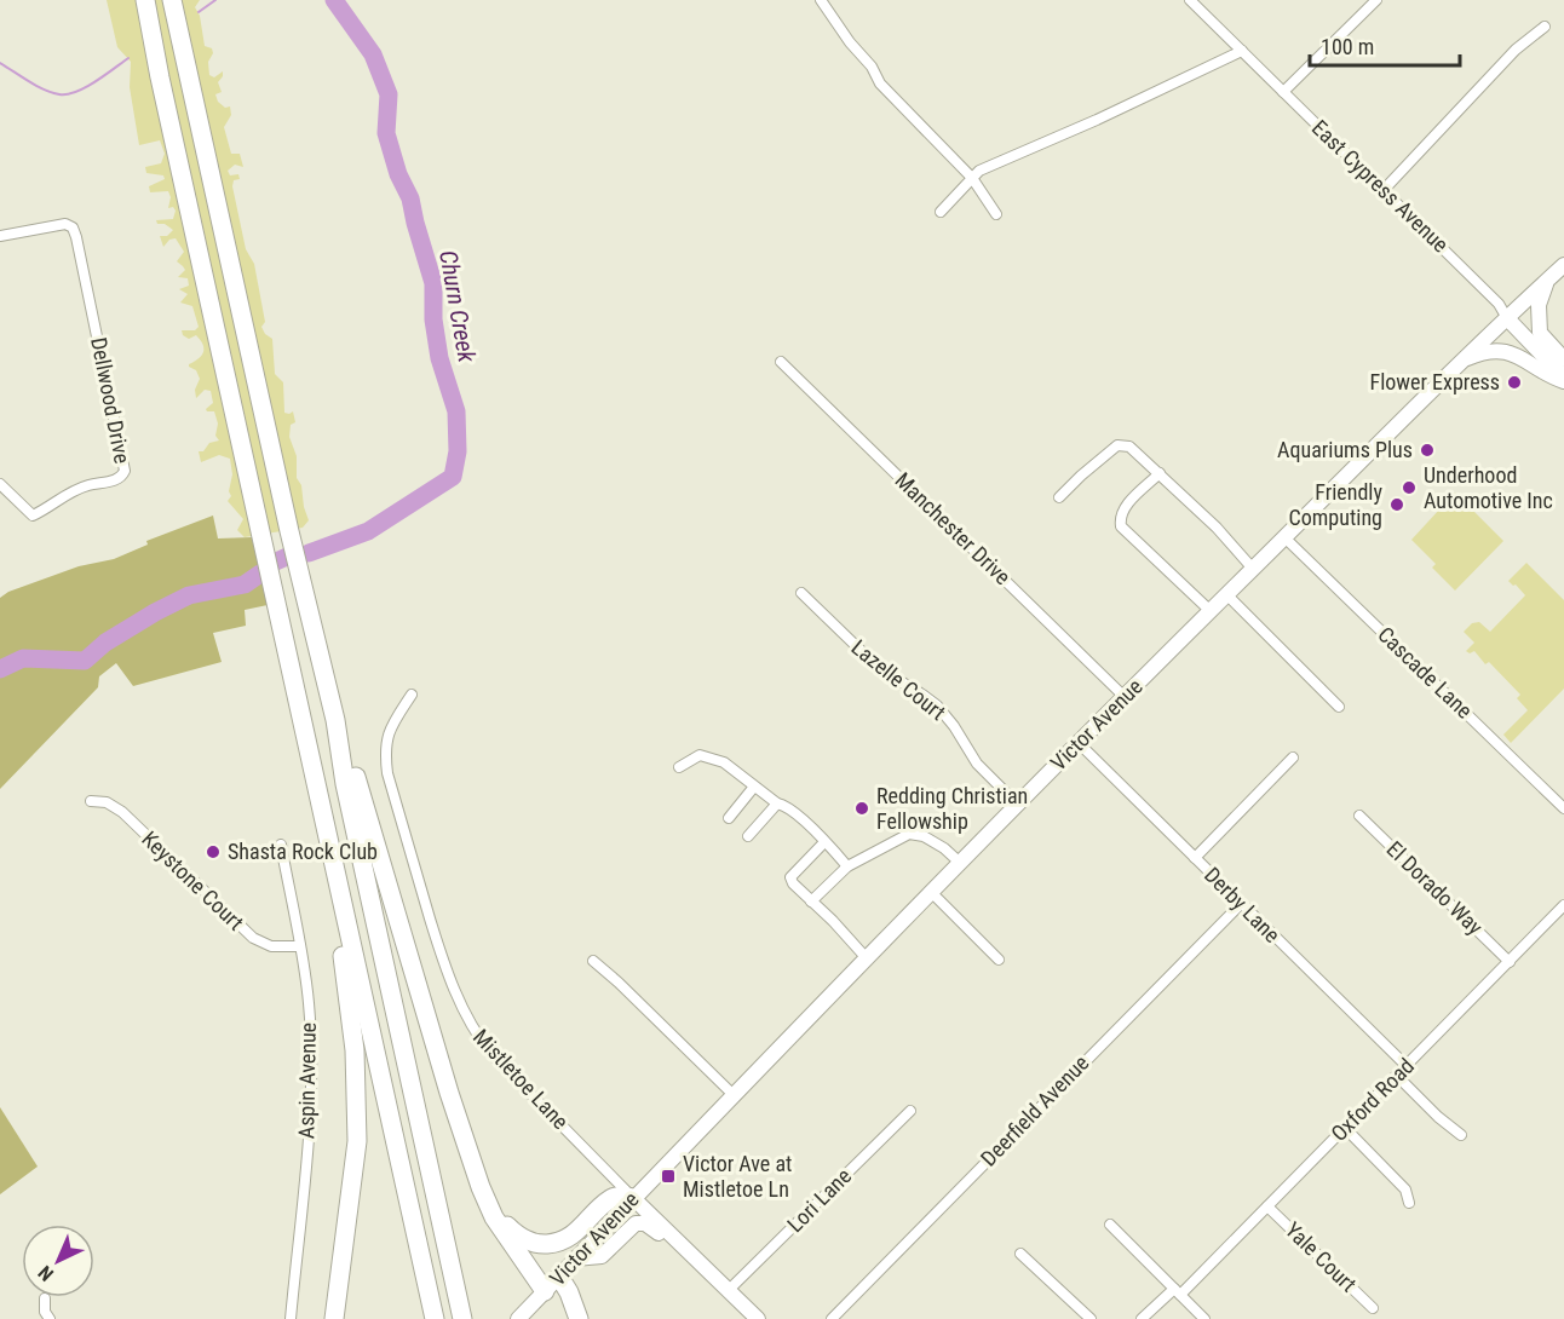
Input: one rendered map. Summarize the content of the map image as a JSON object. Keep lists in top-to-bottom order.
{
  "streets": {
    "main road": ["East Cypress Avenue", "Victor Avenue", "Mistletoe Lane"],
    "street": [
      "Dellwood Drive",
      "Manchester Drive",
      "Cascade Lane",
      "Lazelle Court",
      "Keystone Court",
      "El Dorado Way",
      "Derby Lane",
      "Aspin Avenue",
      "Oxford Road",
      "Deerfield Avenue",
      "Lori Lane",
      "Yale Court"
    ]
  },
  "crossings": [
    ["East Cypress Avenue", "Victor Avenue"],
    ["Manchester Drive", "Victor Avenue"],
    ["Cascade Lane", "Victor Avenue"],
    ["Lazelle Court", "Victor Avenue"],
    ["Victor Avenue", "Derby Lane"],
    ["Victor Avenue", "Mistletoe Lane"],
    ["Keystone Court", "Aspin Avenue"],
    ["El Dorado Way", "Oxford Road"],
    ["Derby Lane", "Oxford Road"],
    ["Derby Lane", "Deerfield Avenue"],
    ["Mistletoe Lane", "Lori Lane"],
    ["Oxford Road", "Yale Court"]
  ],
  "water": ["Churn Creek"],
  "places": {
    "other": [
      "Flower Express",
      "Aquariums Plus",
      "Underhood Automotive Inc",
      "Friendly Computing",
      "Redding Christian Fellowship",
      "Shasta Rock Club"
    ],
    "transit": ["Victor Ave at Mistletoe Ln"]
  },
  "scale_bar": "100 m",
  "north": "bottom left"
}
